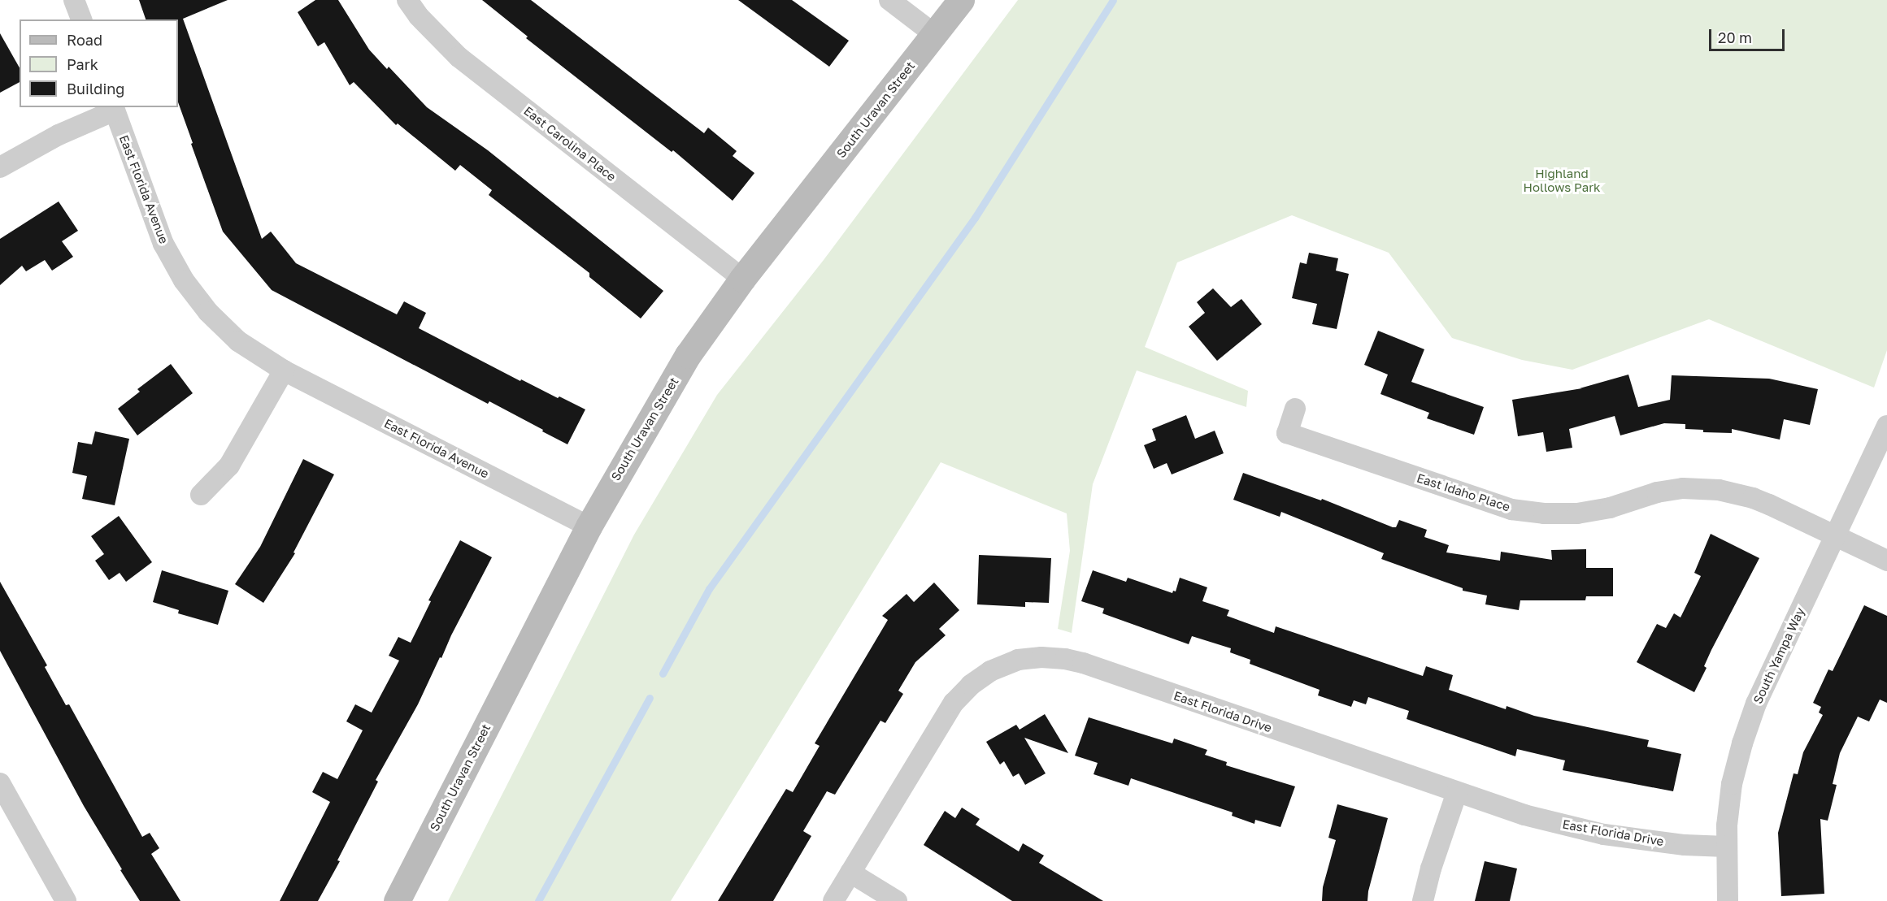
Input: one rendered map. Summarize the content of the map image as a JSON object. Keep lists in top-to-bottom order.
{
  "streets": {
    "street": [
      "South Uravan Street",
      "East Carolina Place",
      "East Florida Avenue",
      "East Idaho Place",
      "South Yampa Way",
      "East Florida Drive"
    ]
  },
  "crossings": [
    ["South Uravan Street", "East Carolina Place"],
    ["South Uravan Street", "East Florida Avenue"],
    ["East Idaho Place", "South Yampa Way"],
    ["South Yampa Way", "East Florida Drive"]
  ],
  "parks": ["Highland Hollows Park"],
  "legend": ["Road", "Park", "Building"],
  "scale_bar": "20 m"
}
